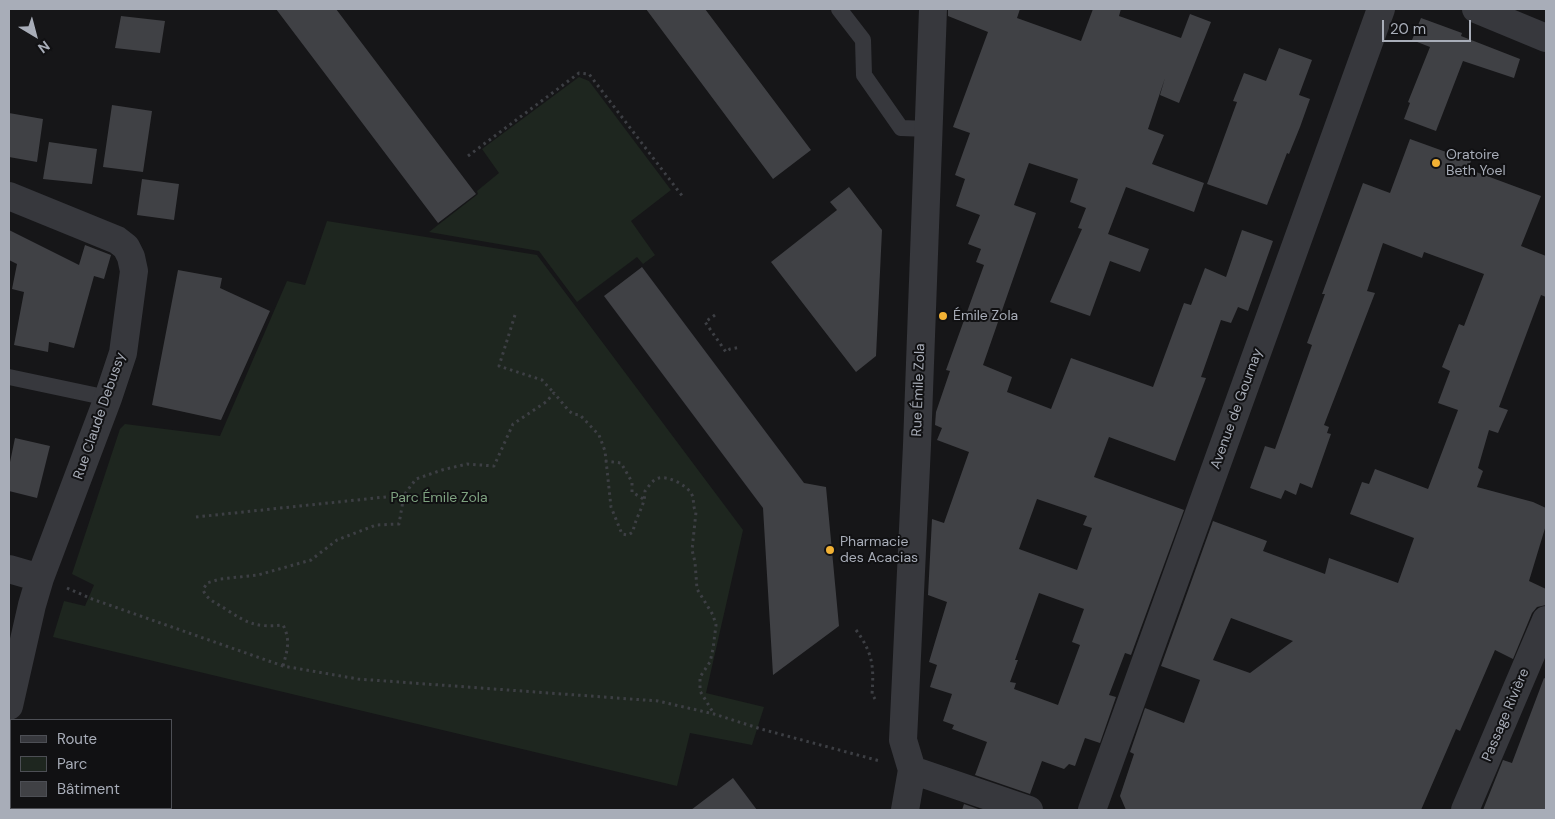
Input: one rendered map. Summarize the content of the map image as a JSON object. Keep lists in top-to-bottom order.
{
  "streets": {
    "street": [
      "Rue Émile Zola",
      "Avenue de Gournay",
      "Rue Claude Debussy",
      "Passage Rivière"
    ]
  },
  "parks": ["Parc Émile Zola"],
  "places": ["Oratoire Beth Yoel", "Émile Zola", "Pharmacie des Acacias"],
  "legend": ["Route", "Parc", "Bâtiment"],
  "scale_bar": "20 m",
  "north": "bottom right"
}
